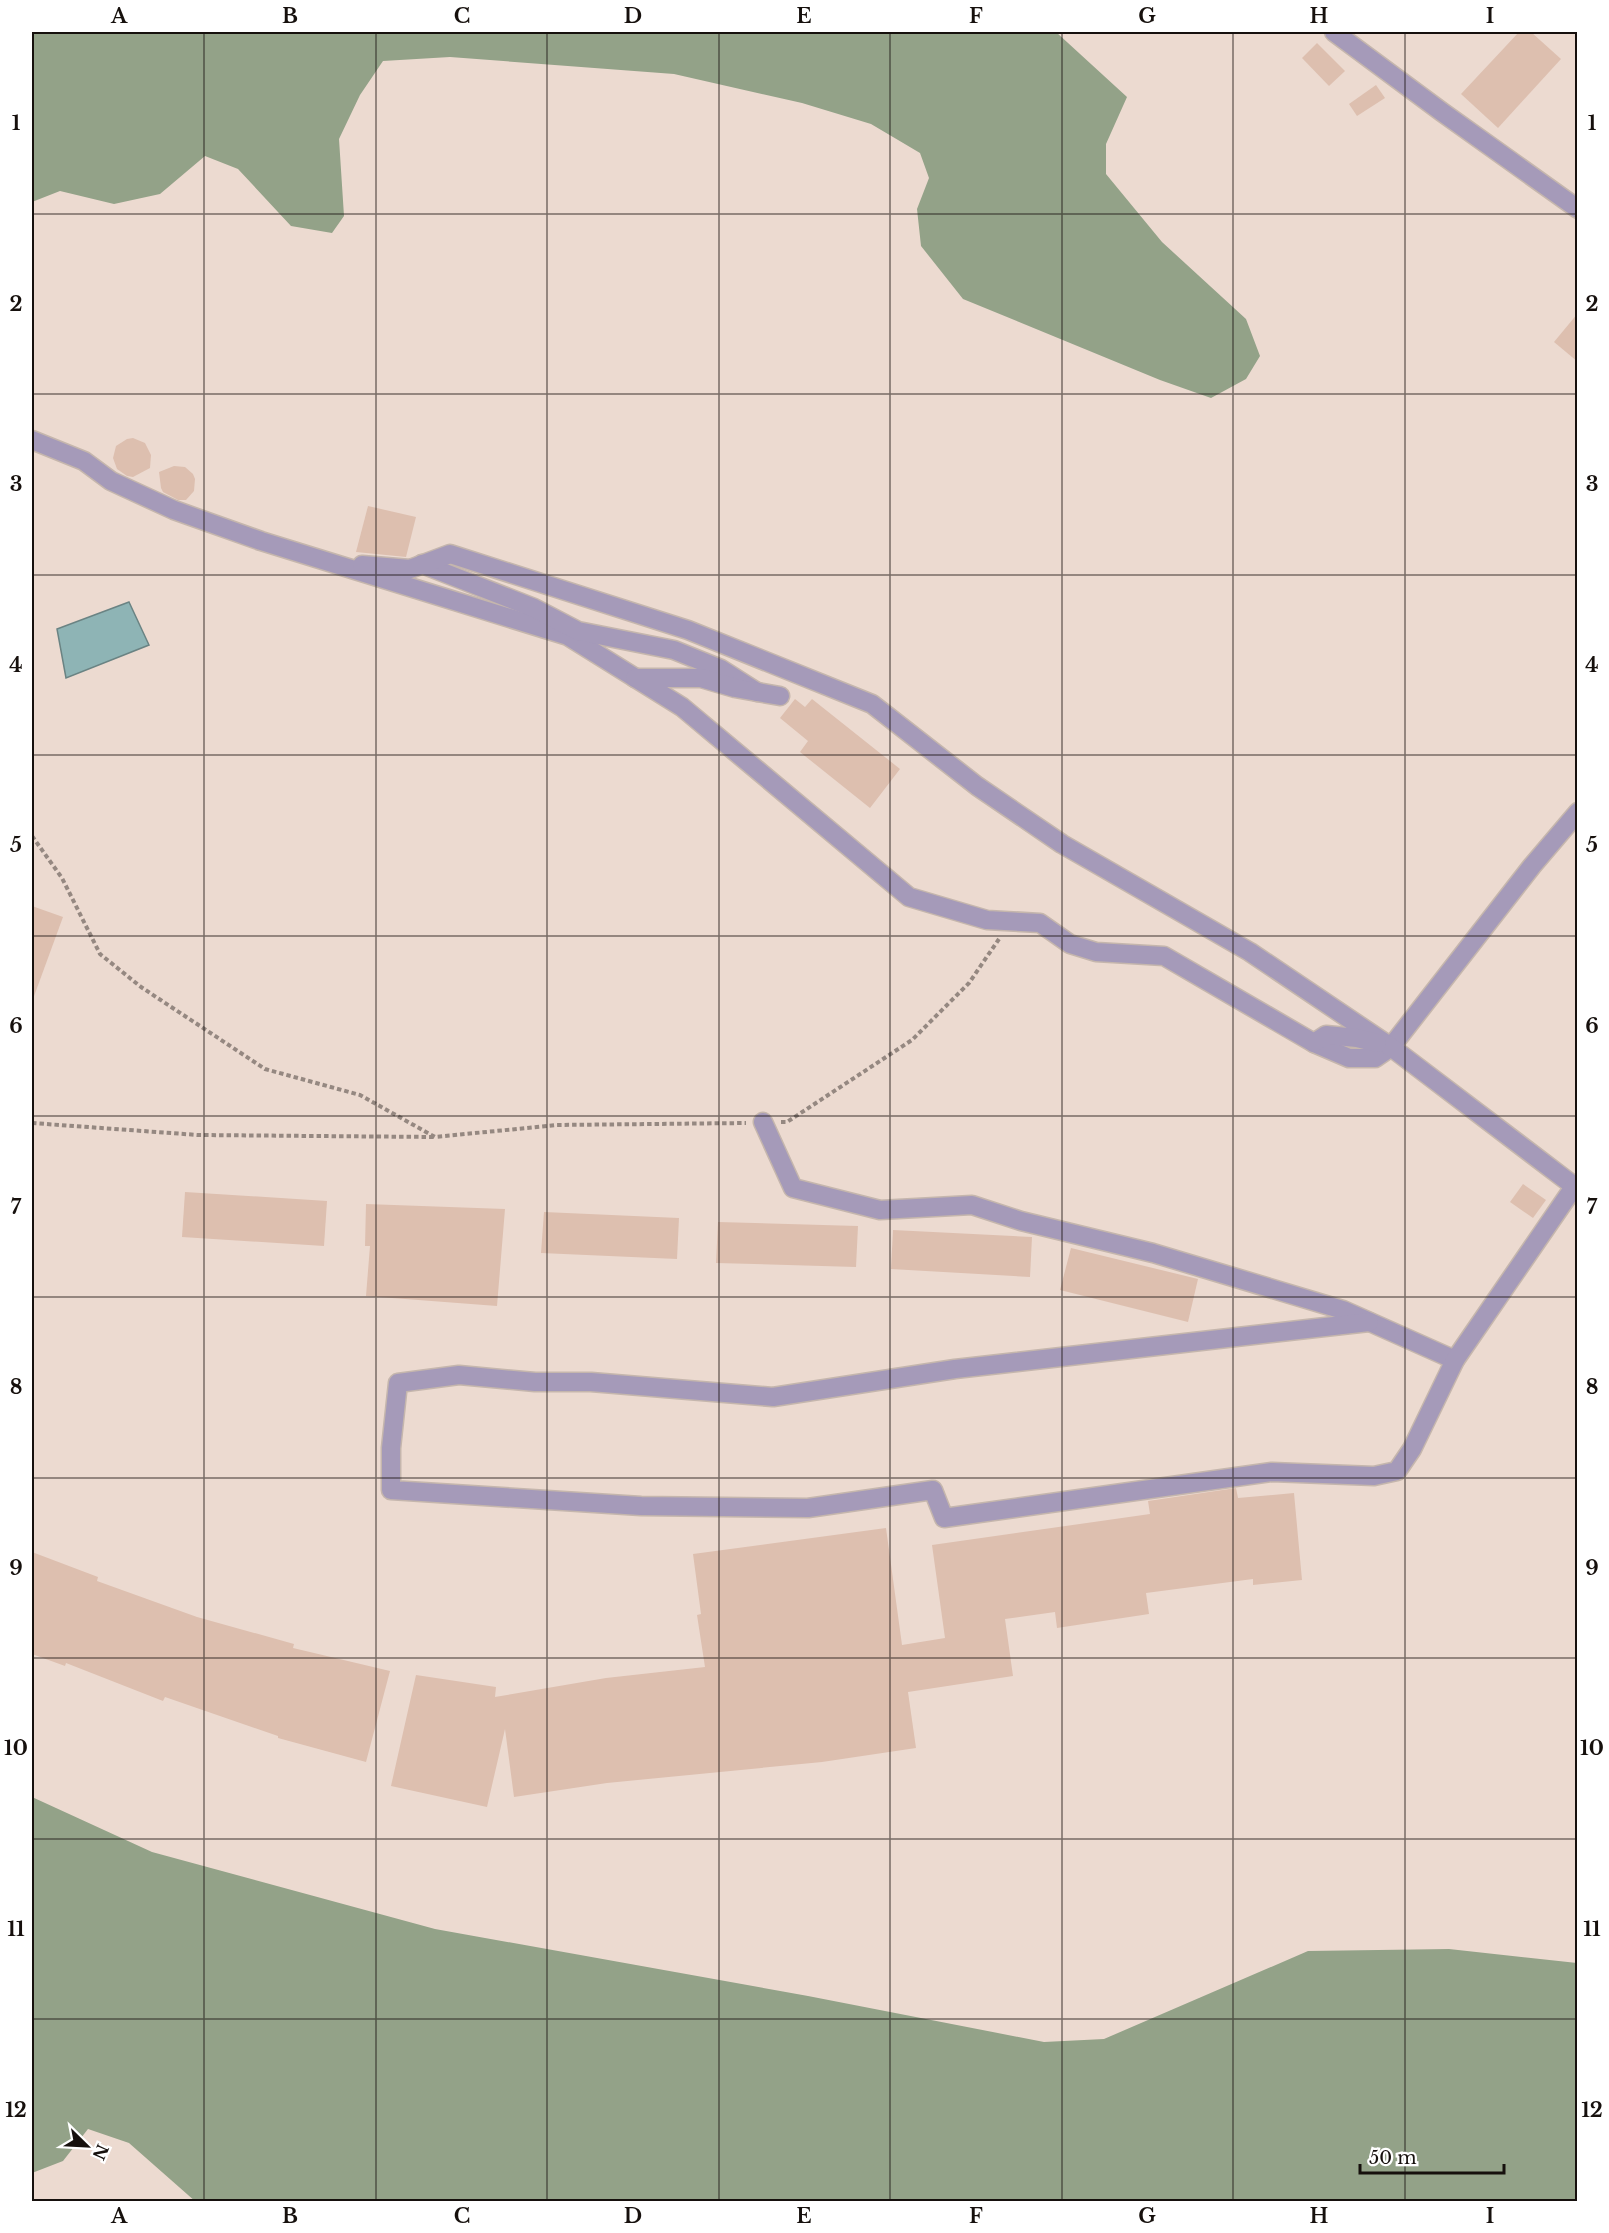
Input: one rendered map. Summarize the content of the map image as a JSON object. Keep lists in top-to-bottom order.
{
  "scale_bar": "50 m",
  "north": "bottom right",
  "grid": {
    "columns": [
      "A",
      "B",
      "C",
      "D",
      "E",
      "F",
      "G",
      "H",
      "I"
    ],
    "rows": [
      "1",
      "2",
      "3",
      "4",
      "5",
      "6",
      "7",
      "8",
      "9",
      "10",
      "11",
      "12"
    ]
  }
}
